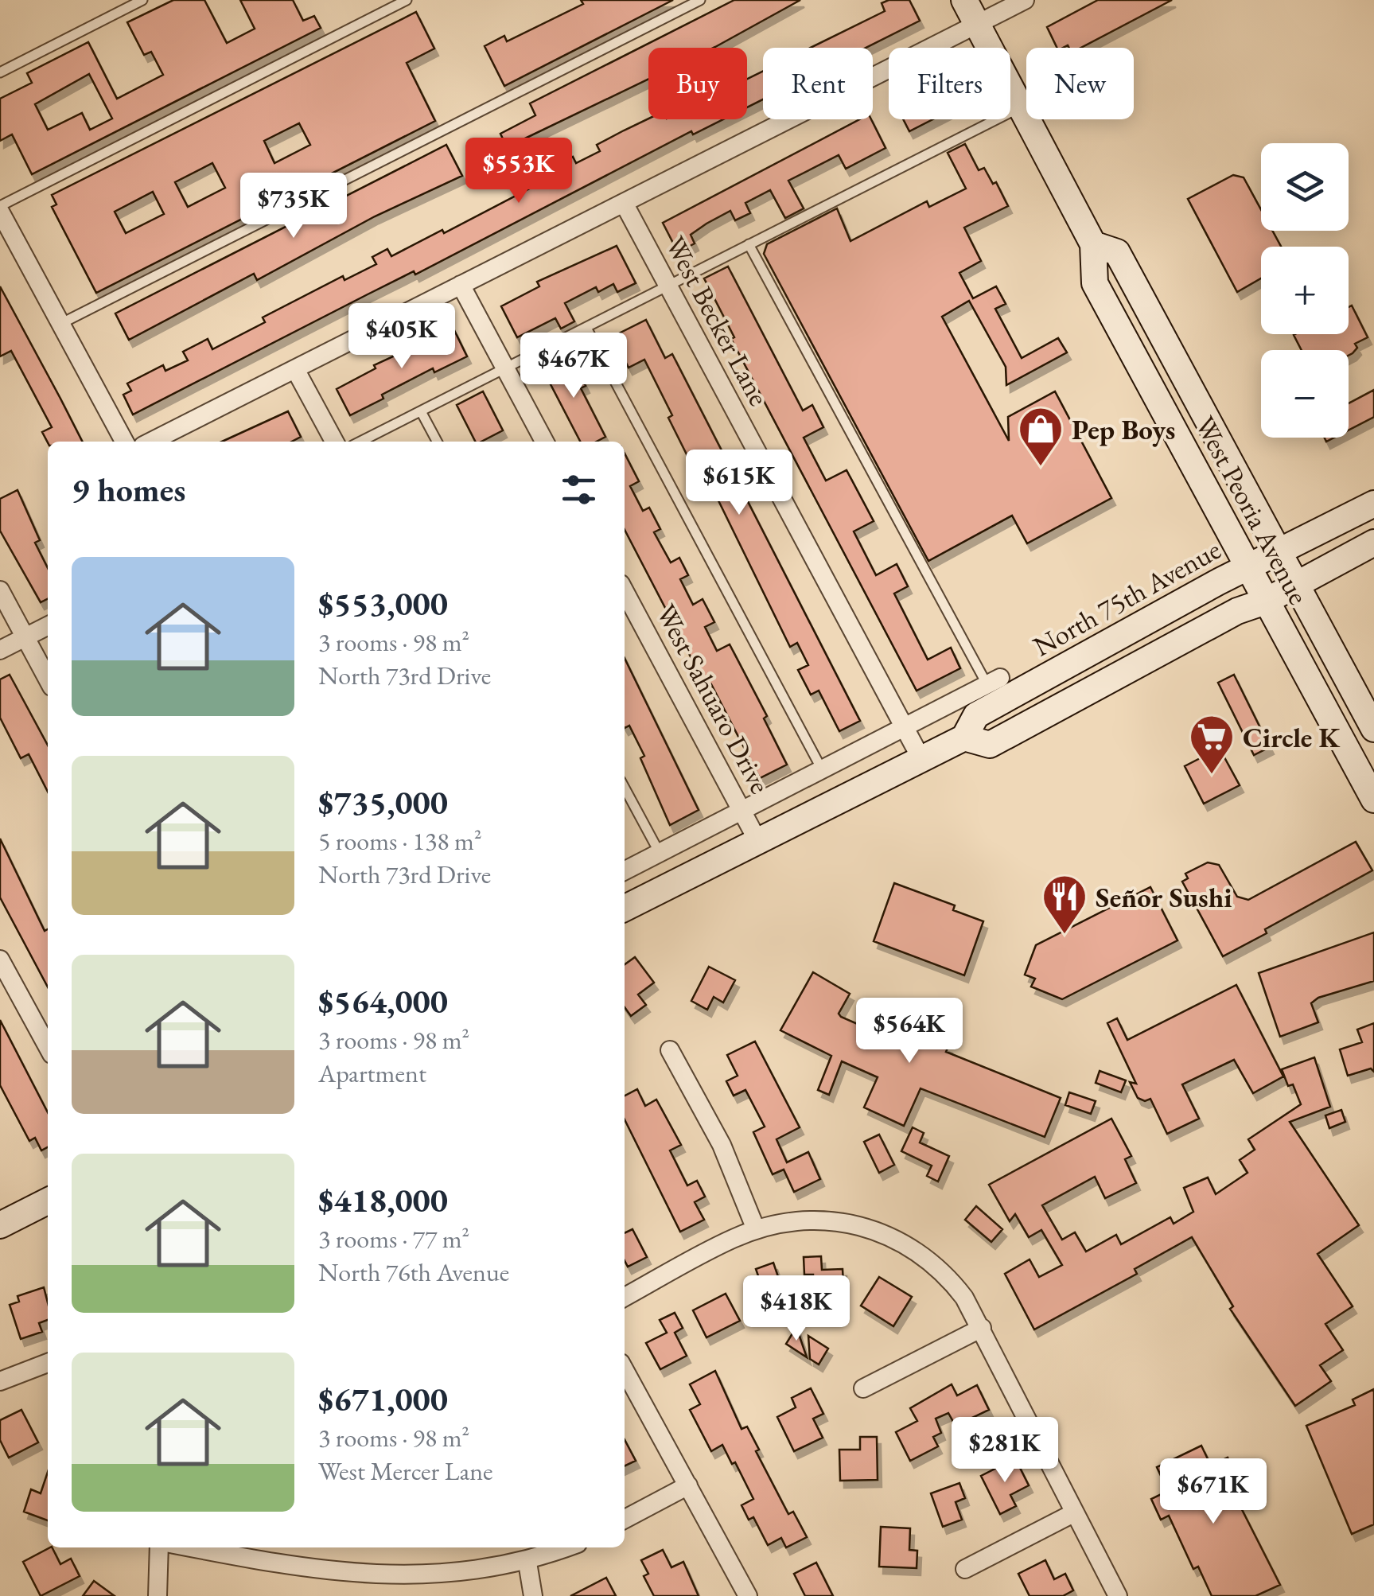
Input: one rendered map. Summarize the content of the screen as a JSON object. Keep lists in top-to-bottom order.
{
  "streets": {
    "main road": ["West Peoria Avenue", "North 75th Avenue"],
    "street": ["West Becker Lane", "West Sahuaro Drive"]
  },
  "crossings": [
    ["West Becker Lane", "North 75th Avenue"],
    ["West Peoria Avenue", "North 75th Avenue"],
    ["North 75th Avenue", "West Sahuaro Drive"]
  ],
  "places": {
    "shop": ["Pep Boys"],
    "supermarket": ["Circle K"],
    "restaurant": ["Señor Sushi"]
  },
  "page": {
    "chip": [
      "Buy",
      "Rent",
      "Filters",
      "New"
    ],
    "price": [
      "$553K",
      "$735K",
      "$405K",
      "$467K",
      "$615K",
      "$564K",
      "$418K",
      "$281K",
      "$671K"
    ],
    "map_buttons": ["+", "−"],
    "heading": "9 homes",
    "list": [
      {
        "name": "$553,000",
        "note": "3 rooms · 98 m² · North 73rd Drive"
      },
      {
        "name": "$735,000",
        "note": "5 rooms · 138 m² · North 73rd Drive"
      },
      {
        "name": "$564,000",
        "note": "3 rooms · 98 m² · Apartment"
      },
      {
        "name": "$418,000",
        "note": "3 rooms · 77 m² · North 76th Avenue"
      },
      {
        "name": "$671,000",
        "note": "3 rooms · 98 m² · West Mercer Lane"
      }
    ]
  }
}
